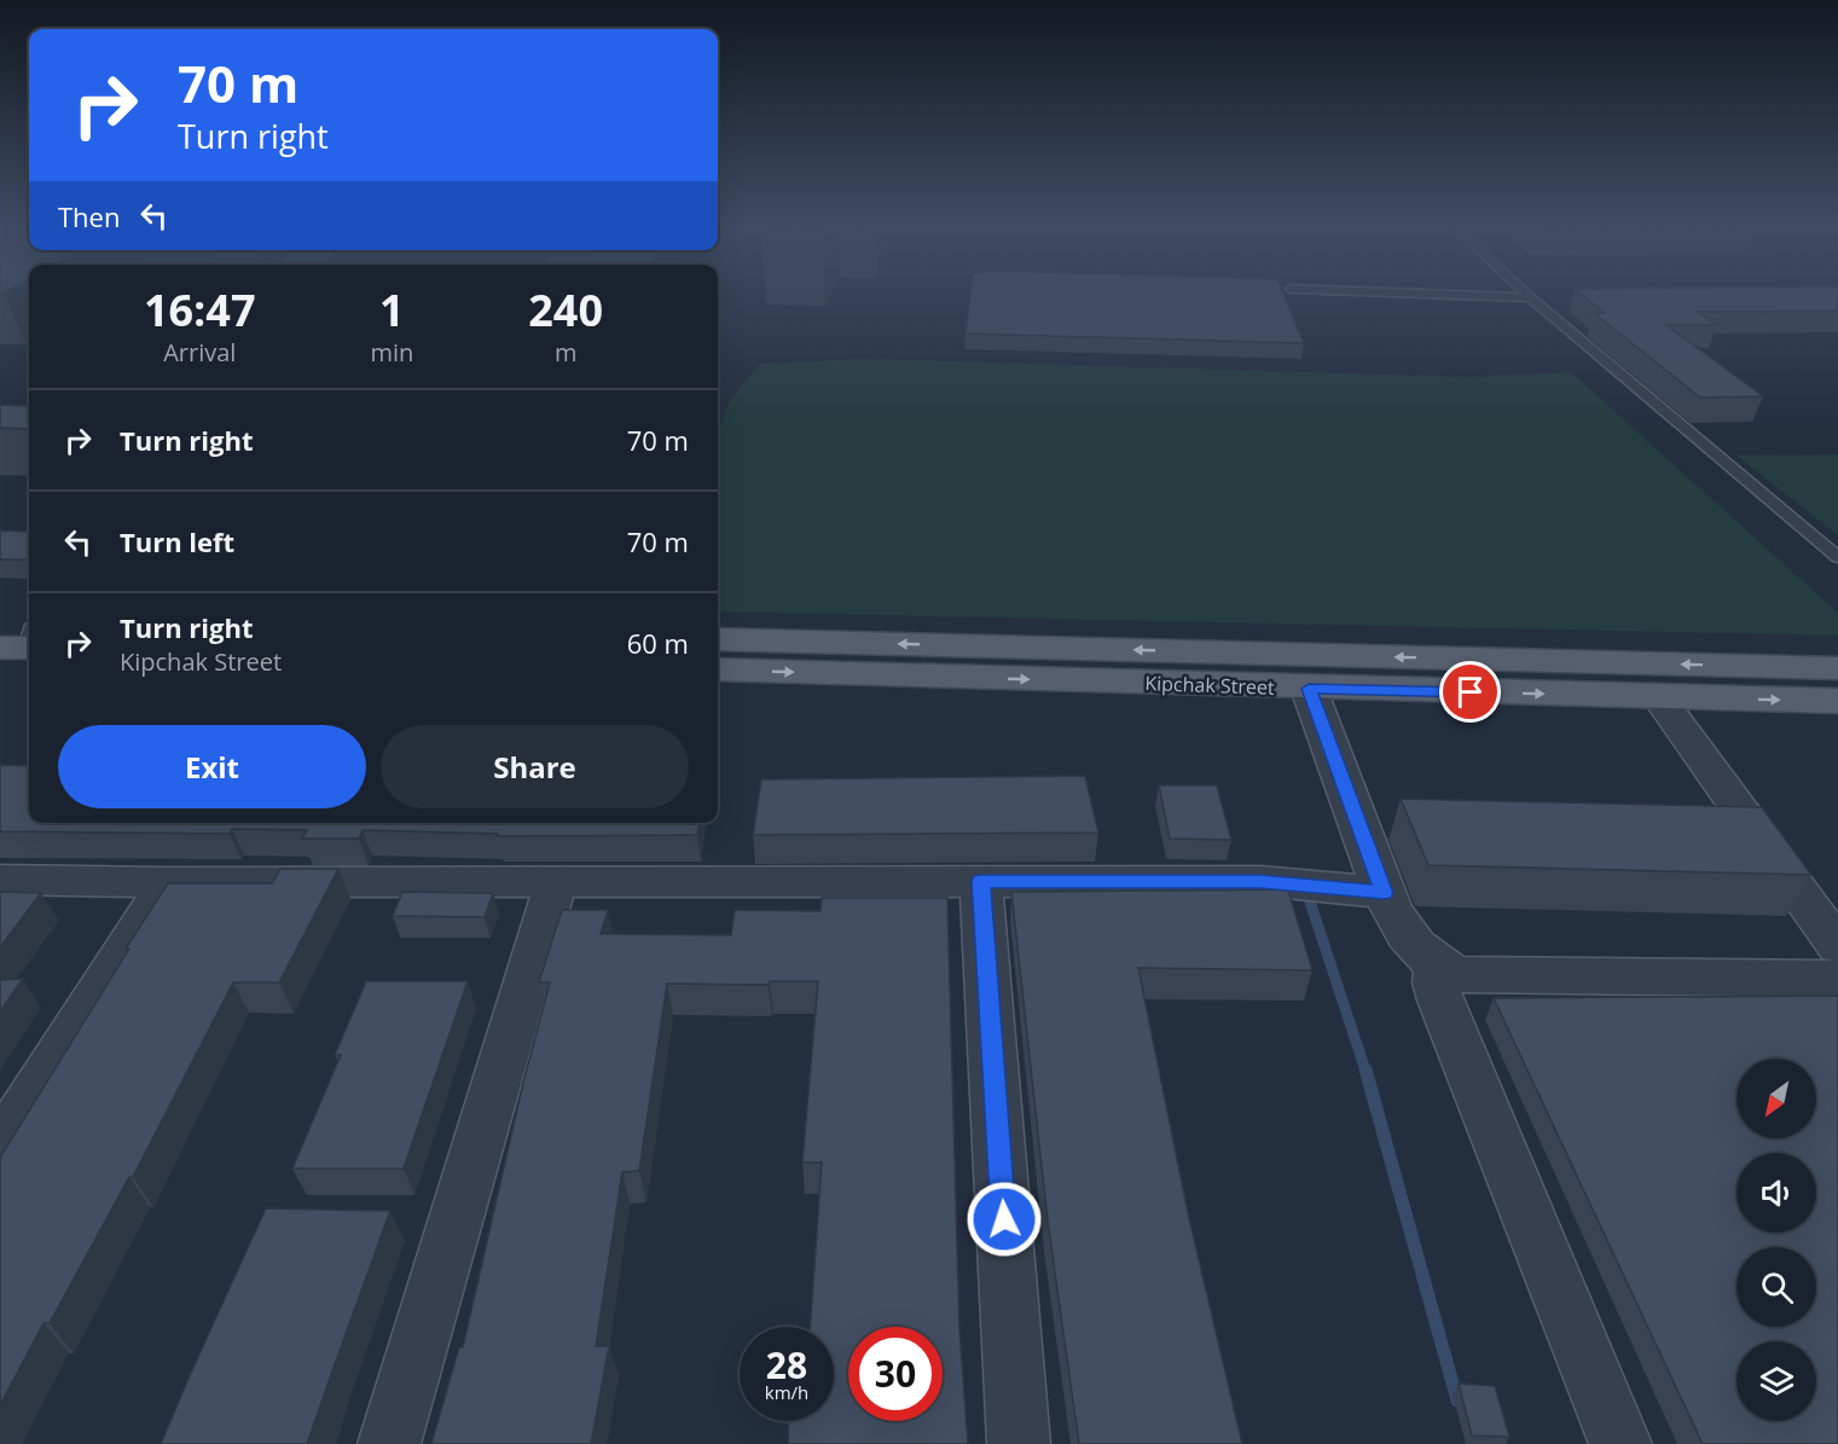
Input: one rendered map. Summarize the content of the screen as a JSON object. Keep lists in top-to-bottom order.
{
  "streets": {
    "main road": ["Kipchak Street"]
  },
  "north": "bottom left",
  "page": {
    "turn": ["70 m", "Turn right"],
    "then": "Then",
    "eta": [
      "16:47",
      "Arrival",
      "1",
      "min",
      "240",
      "m"
    ],
    "list": [
      {
        "name": "Turn right",
        "value": "70 m"
      },
      {
        "name": "Turn left",
        "value": "70 m"
      },
      {
        "name": "Turn right",
        "note": "Kipchak Street",
        "value": "60 m"
      }
    ],
    "buttons": ["Exit", "Share"],
    "speed": "28 km/h",
    "limit": "30"
  }
}
